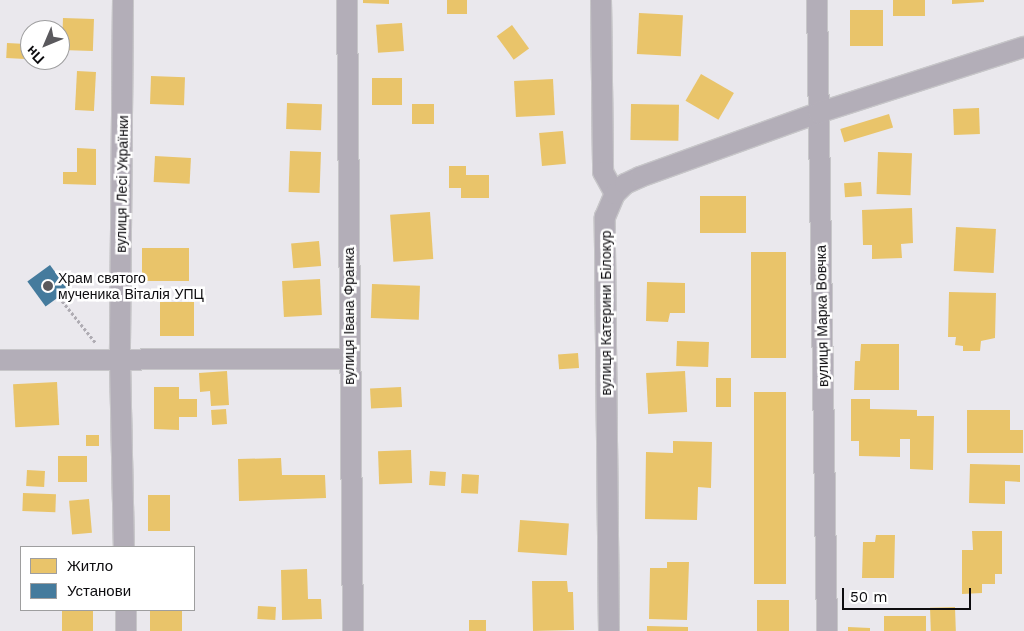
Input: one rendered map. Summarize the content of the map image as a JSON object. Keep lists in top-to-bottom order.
{
  "streets": {
    "street": [
      "вулиця Лесі Українки",
      "вулиця Катерини Білокур",
      "вулиця Івана Франка",
      "вулиця Марка Вовчка"
    ]
  },
  "places": ["Храм святого мученика Віталія УПЦ"],
  "legend": ["Житло", "Установи"],
  "scale_bar": "50 m",
  "north": "bottom left"
}
